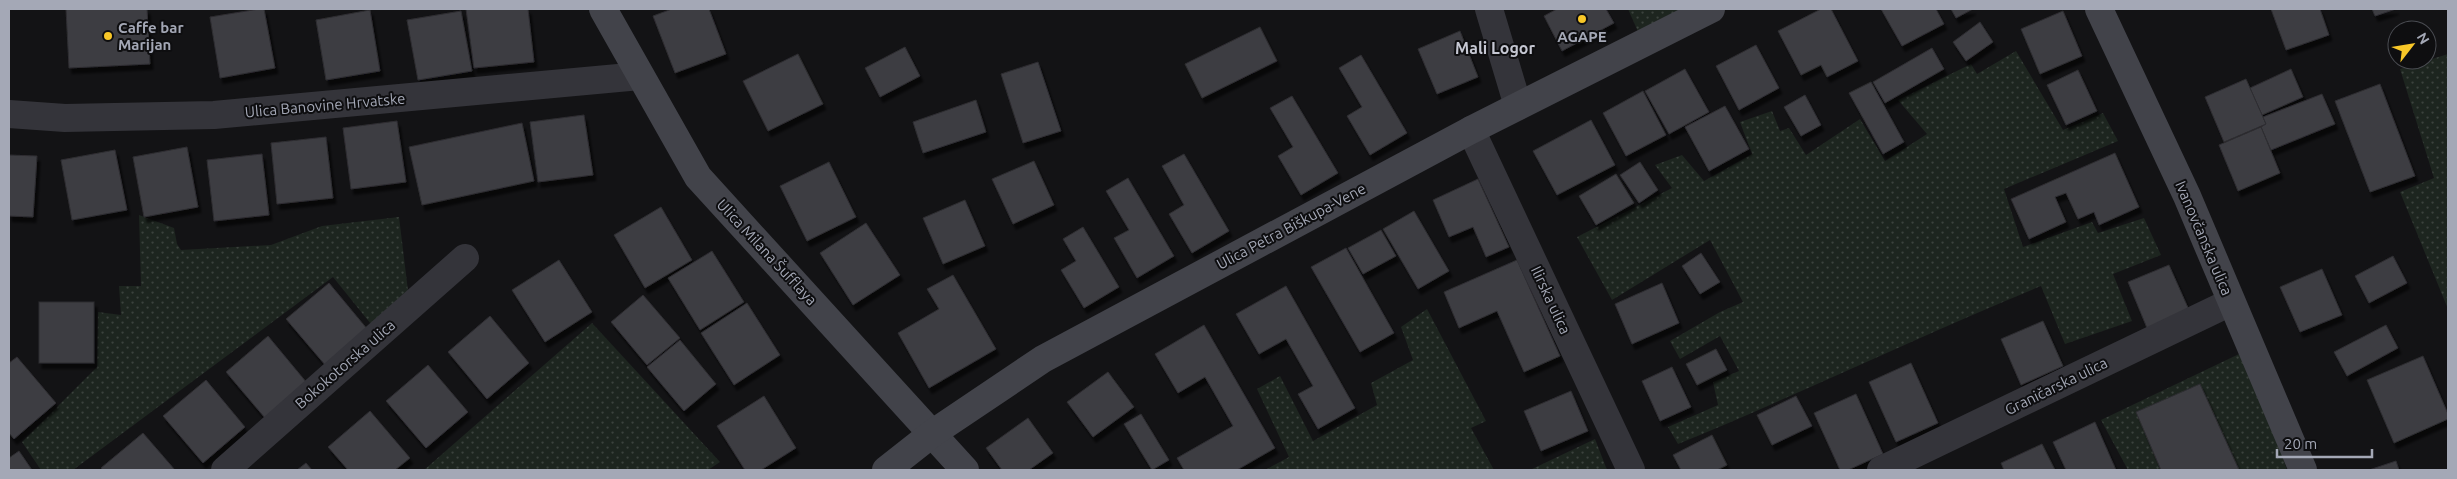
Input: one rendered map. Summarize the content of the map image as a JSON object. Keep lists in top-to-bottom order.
{
  "streets": {
    "street": [
      "Ulica Banovine Hrvatske",
      "Ulica Petra Biškupa-Vene",
      "Ivanovčanska ulica",
      "Ulica Milana Šufflaya",
      "Ilirska ulica",
      "Bokokotorska ulica",
      "Graničarska ulica"
    ]
  },
  "crossings": [
    ["Ulica Banovine Hrvatske", "Ulica Milana Šufflaya"],
    ["Ulica Petra Biškupa-Vene", "Ulica Milana Šufflaya"],
    ["Ulica Petra Biškupa-Vene", "Ilirska ulica"],
    ["Ivanovčanska ulica", "Graničarska ulica"]
  ],
  "districts": ["Mali Logor"],
  "places": ["AGAPE", "Caffe bar Marijan"],
  "scale_bar": "20 m",
  "north": "top right"
}
